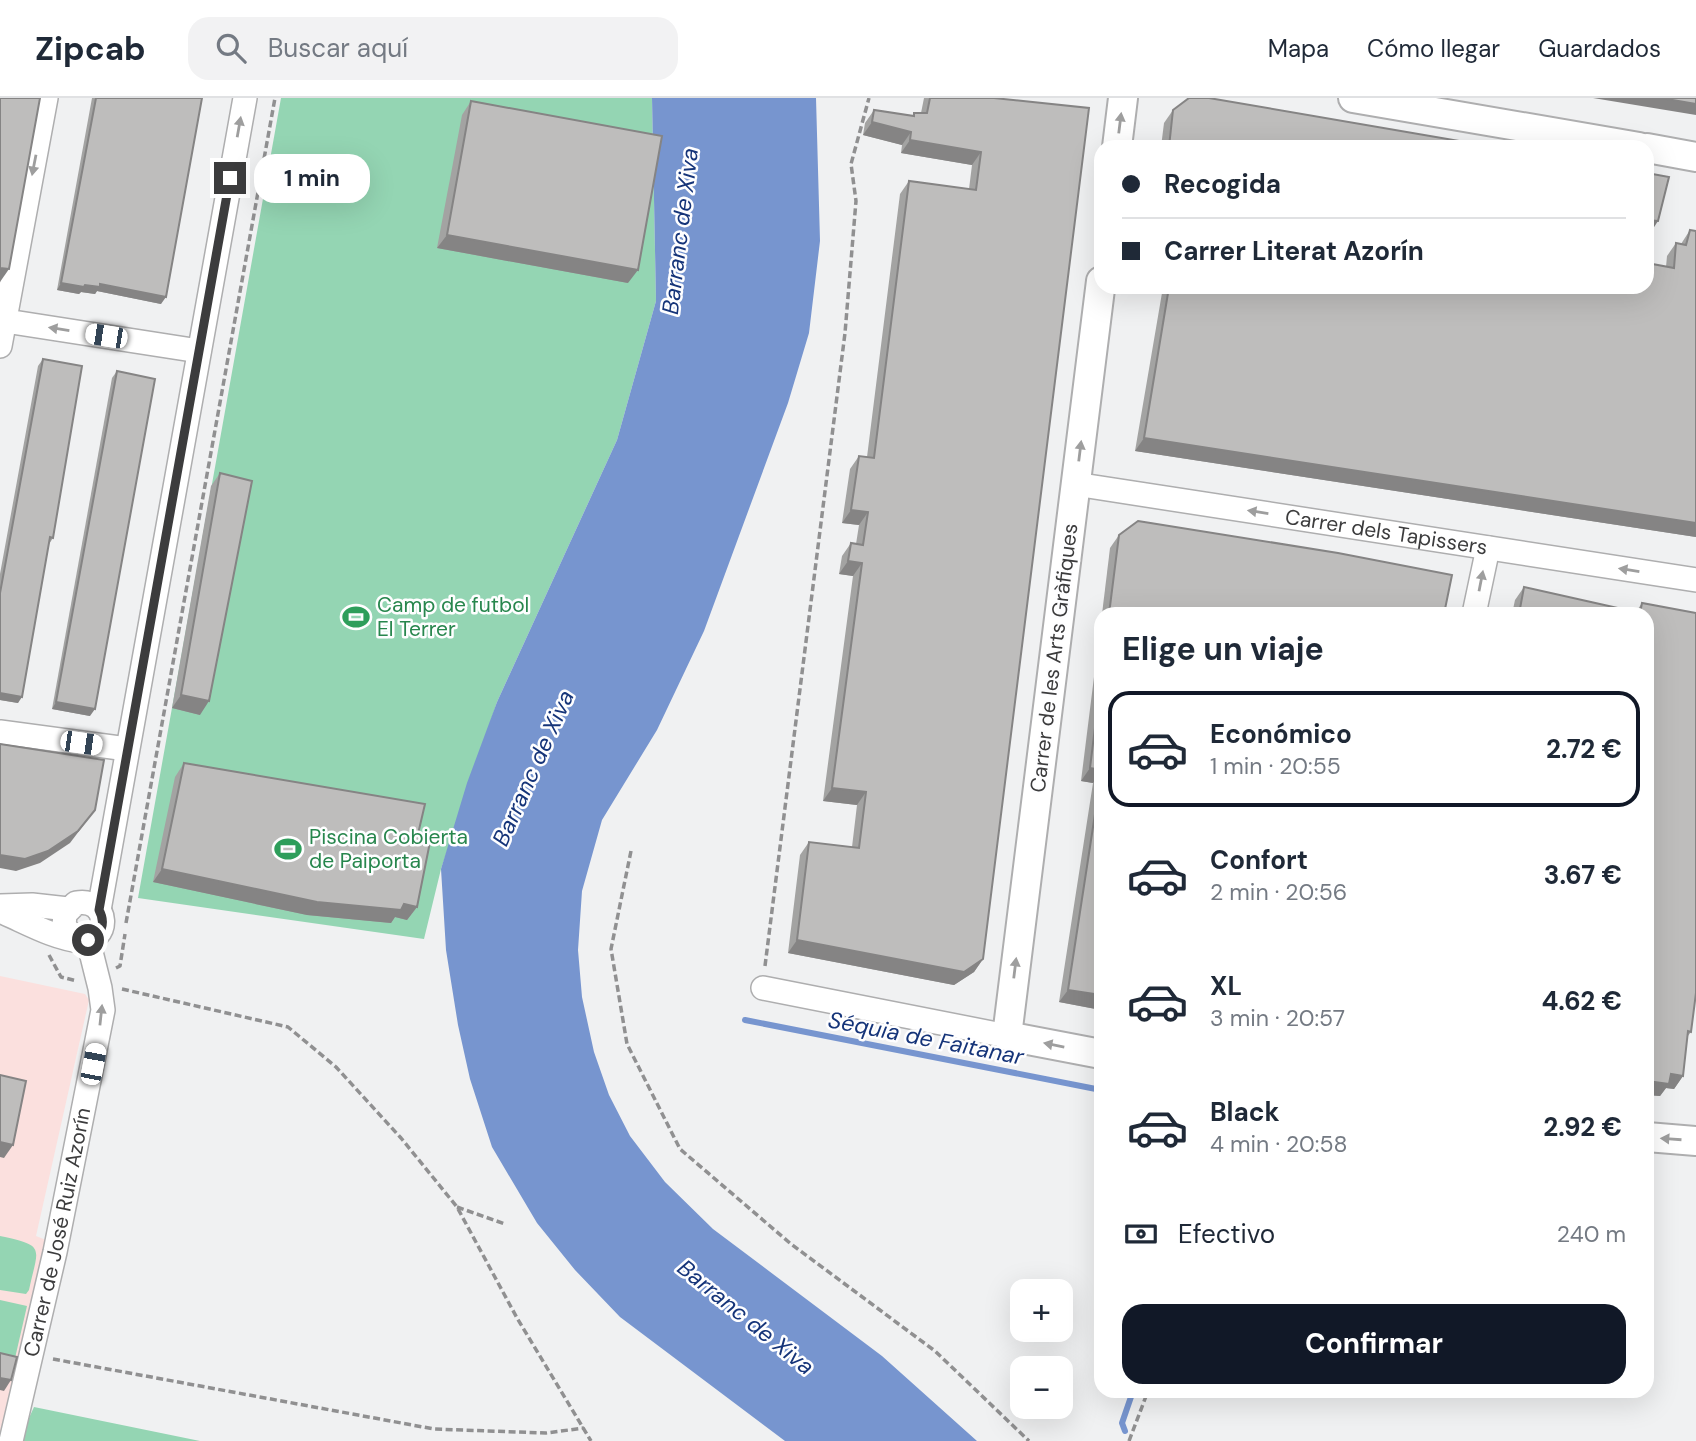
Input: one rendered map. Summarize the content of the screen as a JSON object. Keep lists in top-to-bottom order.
{
  "streets": {
    "street": ["Carrer dels Tapissers", "Carrer de les Arts Gràfiques", "Carrer de José Ruiz Azorín"]
  },
  "crossings": [
    ["Carrer dels Tapissers", "Carrer de les Arts Gràfiques"]
  ],
  "one_way": ["Carrer dels Tapissers", "Carrer de les Arts Gràfiques", "Carrer de José Ruiz Azorín"],
  "water": ["Barranc de Xiva", "Séquia de Faitanar"],
  "places": {
    "sports": ["Camp de futbol El Terrer", "Piscina Cobierta de Paiporta"]
  },
  "page": {
    "header": "Zipcab",
    "search": "Buscar aquí",
    "nav": ["Mapa", "Cómo llegar", "Guardados"],
    "banner": ["Recogida", "Carrer Literat Azorín"],
    "bubble": "1 min",
    "heading": "Elige un viaje",
    "list": [
      {
        "name": "Económico",
        "note": "1 min · 20:55",
        "value": "2.72 €"
      },
      {
        "name": "Confort",
        "note": "2 min · 20:56",
        "value": "3.67 €"
      },
      {
        "name": "XL",
        "note": "3 min · 20:57",
        "value": "4.62 €"
      },
      {
        "name": "Black",
        "note": "4 min · 20:58",
        "value": "2.92 €"
      }
    ],
    "pay": ["Efectivo", "240 m"],
    "map_buttons": ["+", "−"],
    "buttons": "Confirmar"
  }
}
